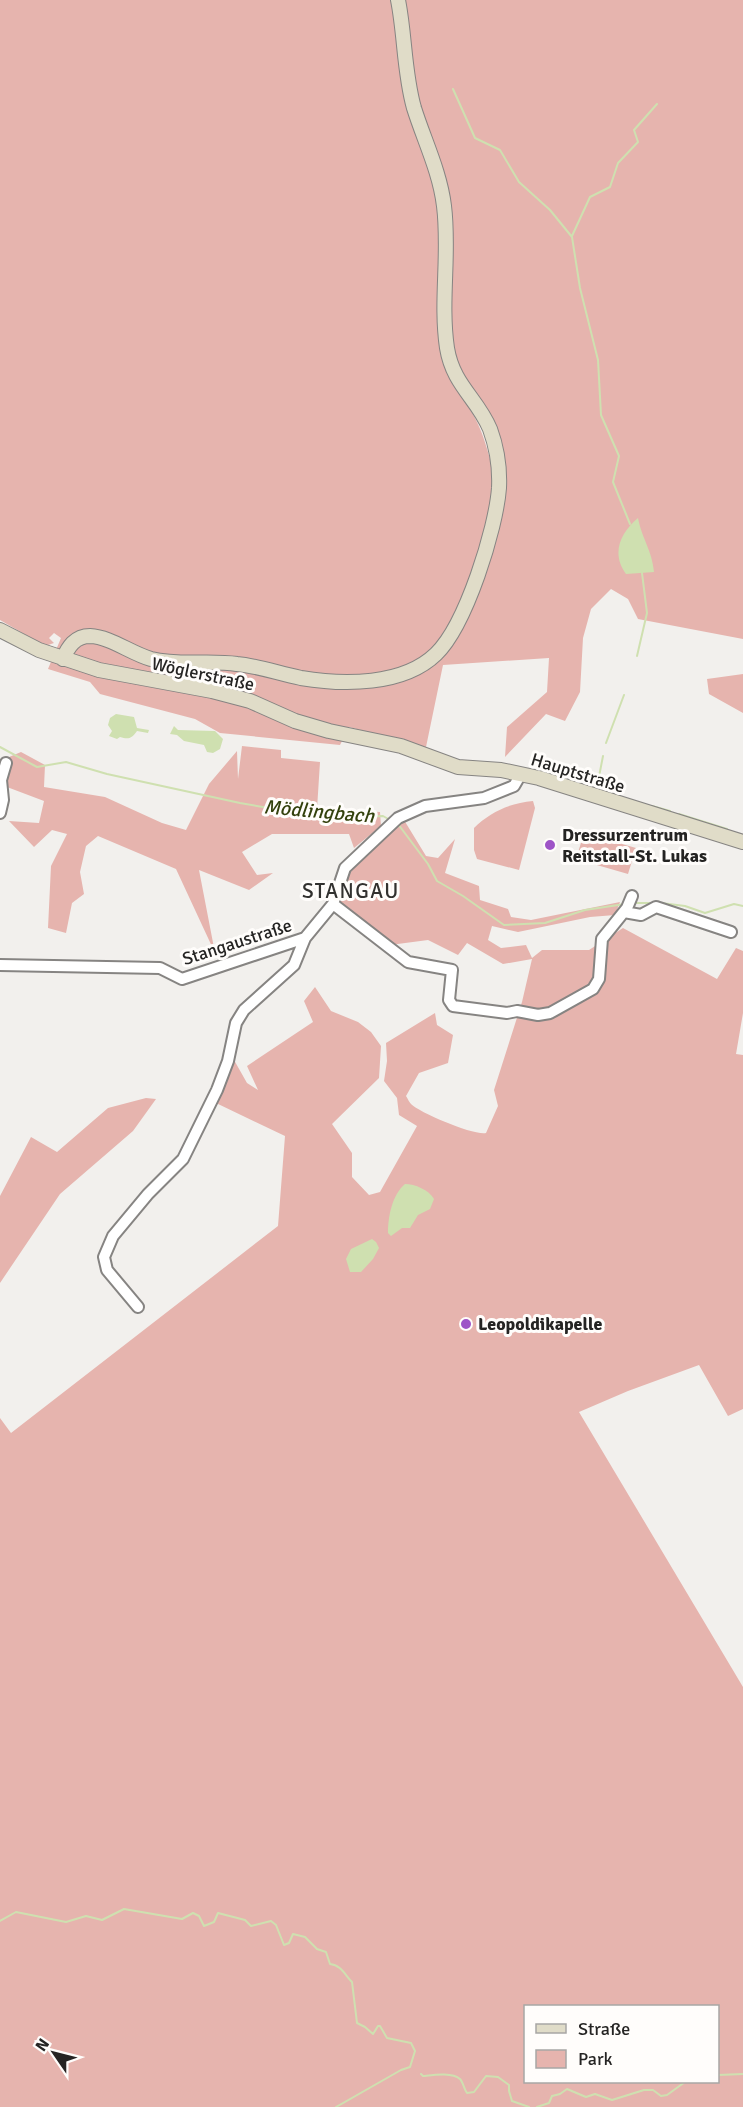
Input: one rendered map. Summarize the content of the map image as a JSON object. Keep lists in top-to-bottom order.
{
  "streets": {
    "main road": ["Wöglerstraße", "Hauptstraße"],
    "street": ["Stangaustraße"]
  },
  "crossings": [
    ["Wöglerstraße", "Hauptstraße"],
    ["Hauptstraße", "Stangaustraße"]
  ],
  "districts": ["STANGAU"],
  "water": ["Mödlingbach"],
  "places": ["Dressurzentrum Reitstall-St. Lukas", "Leopoldikapelle"],
  "legend": ["Straße", "Park"],
  "north": "top left"
}
